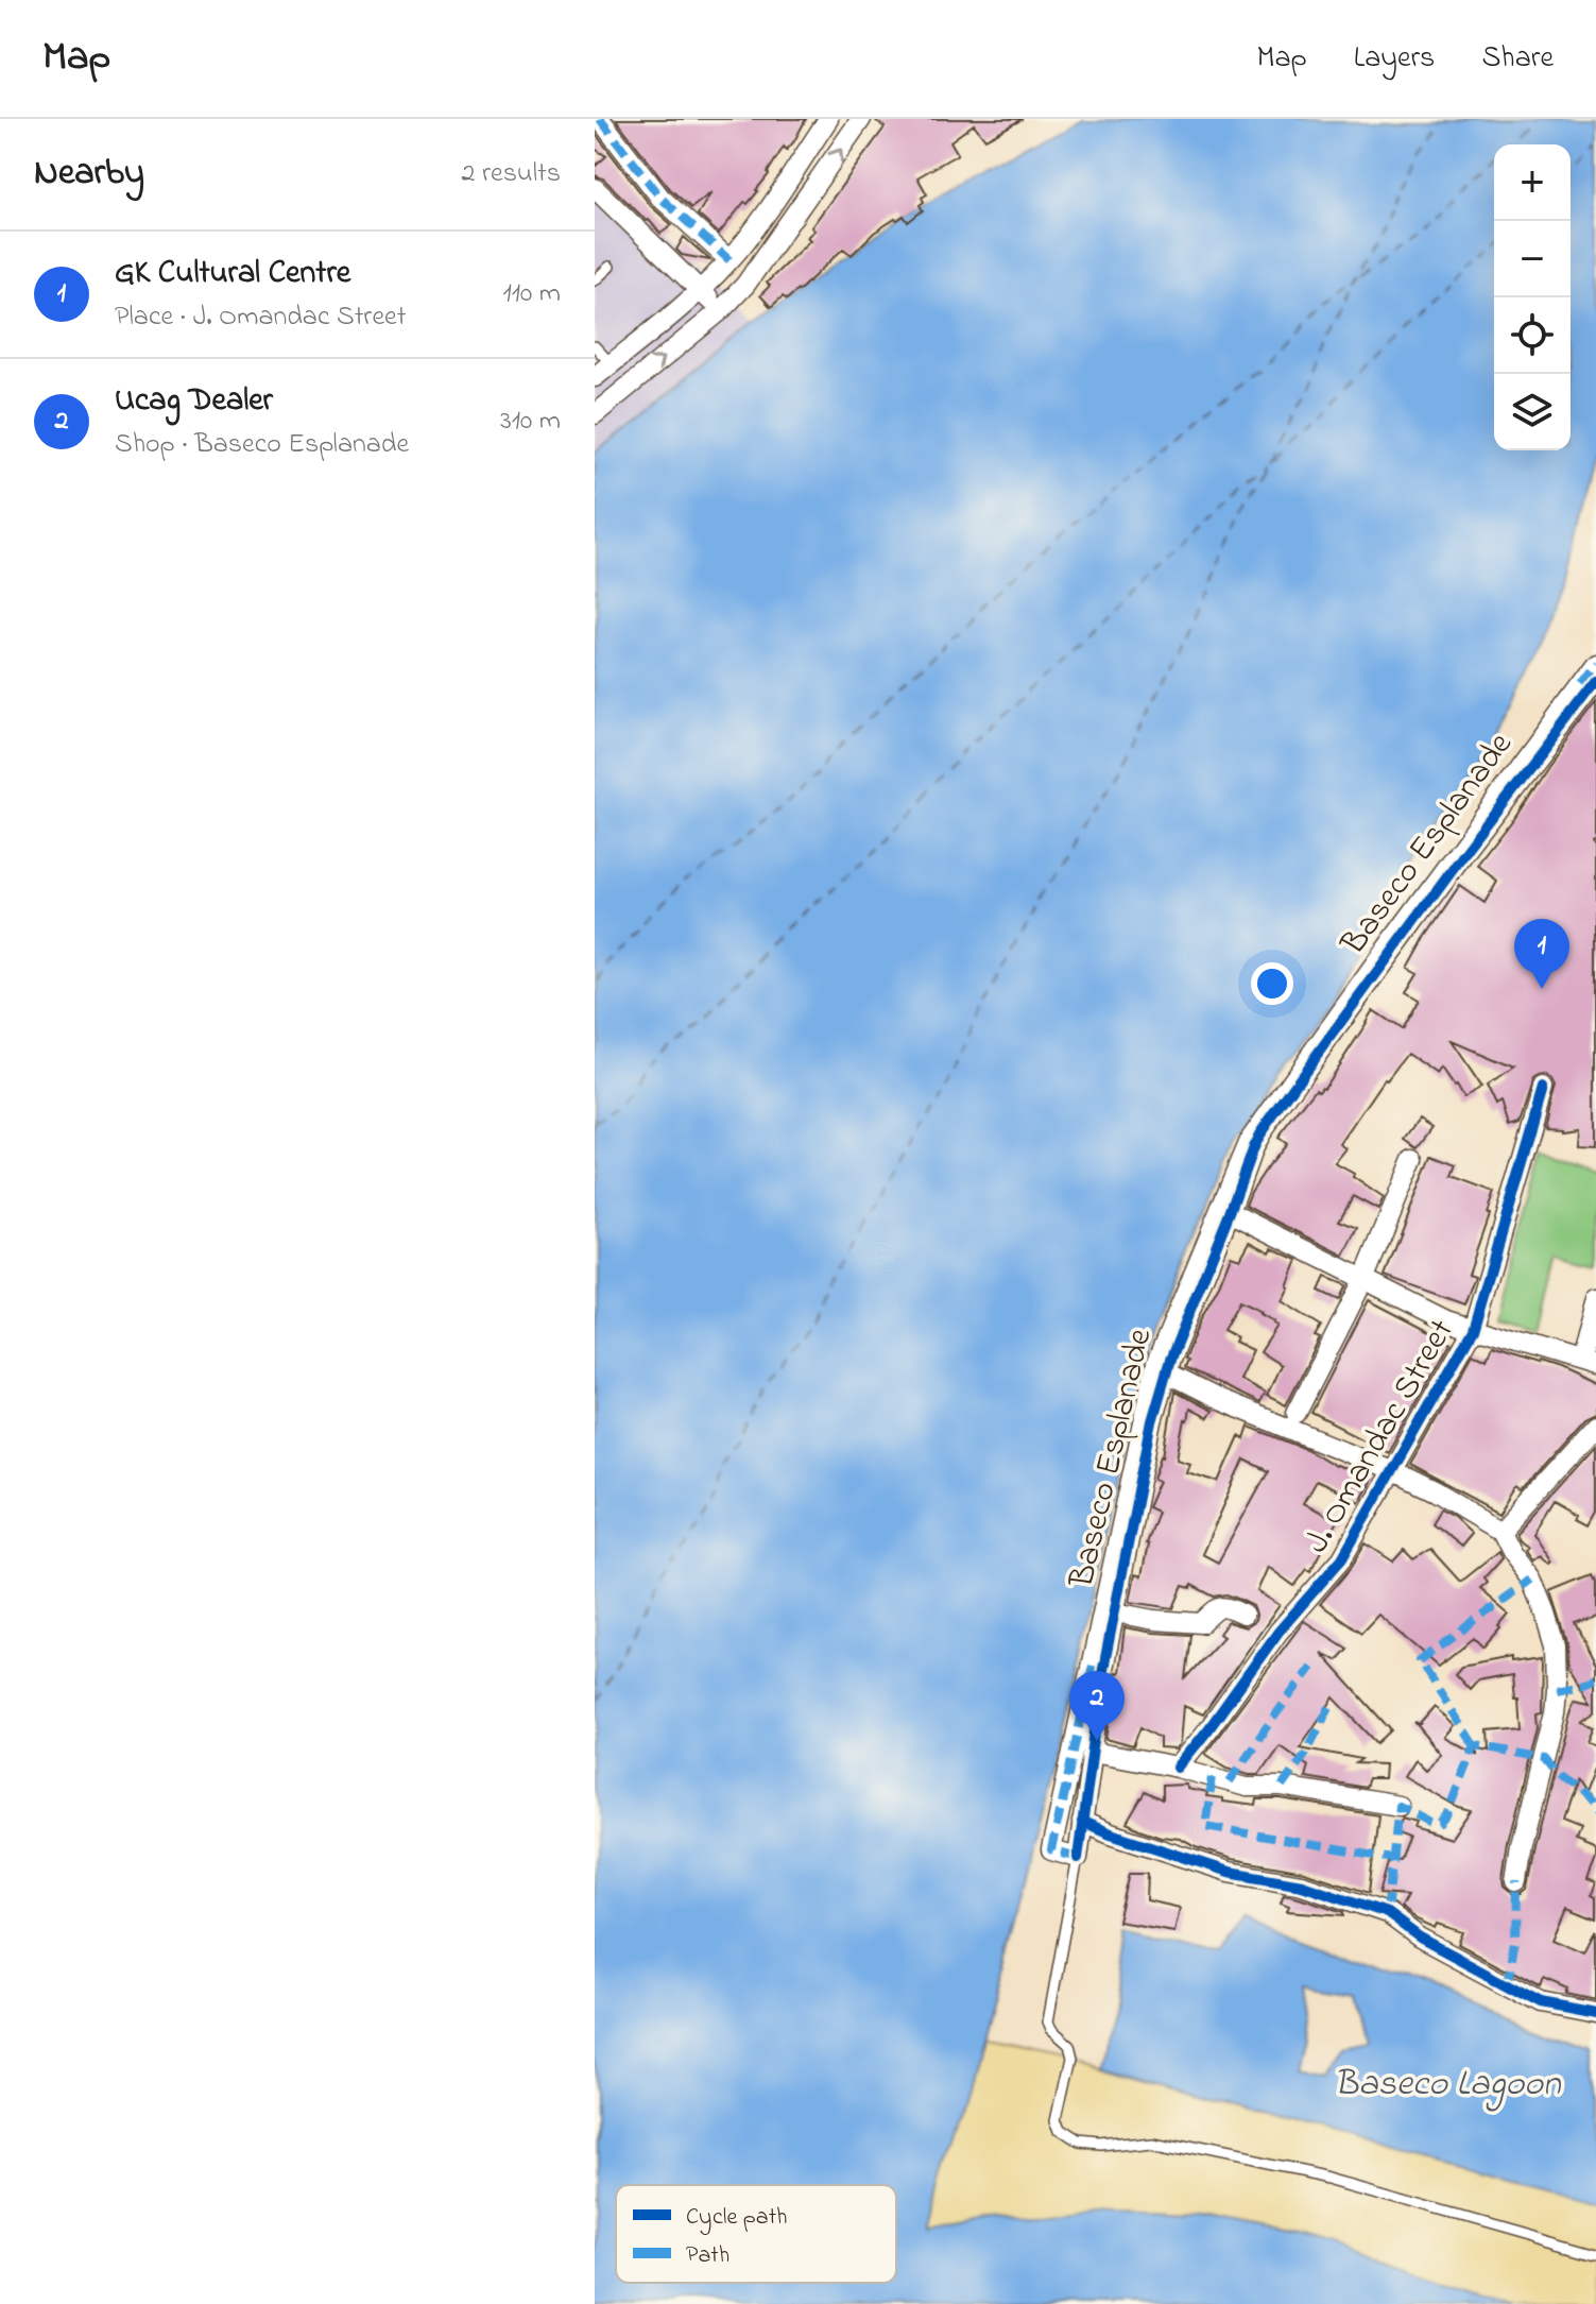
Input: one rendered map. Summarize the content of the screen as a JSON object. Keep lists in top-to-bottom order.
{
  "streets": {
    "street": ["Baseco Esplanade", "J. Omandac Street"]
  },
  "water": ["Baseco Lagoon"],
  "legend": ["Cycle path", "Path"],
  "page": {
    "header": "Map",
    "nav": ["Map", "Layers", "Share"],
    "heading": ["Nearby", "2 results"],
    "map_buttons": ["+", "−"],
    "list": [
      {
        "mark": "1",
        "name": "GK Cultural Centre",
        "note": "Place · J. Omandac Street",
        "value": "110 m"
      },
      {
        "mark": "2",
        "name": "Ucag Dealer",
        "note": "Shop · Baseco Esplanade",
        "value": "310 m"
      }
    ],
    "pins": ["1", "2"]
  }
}
